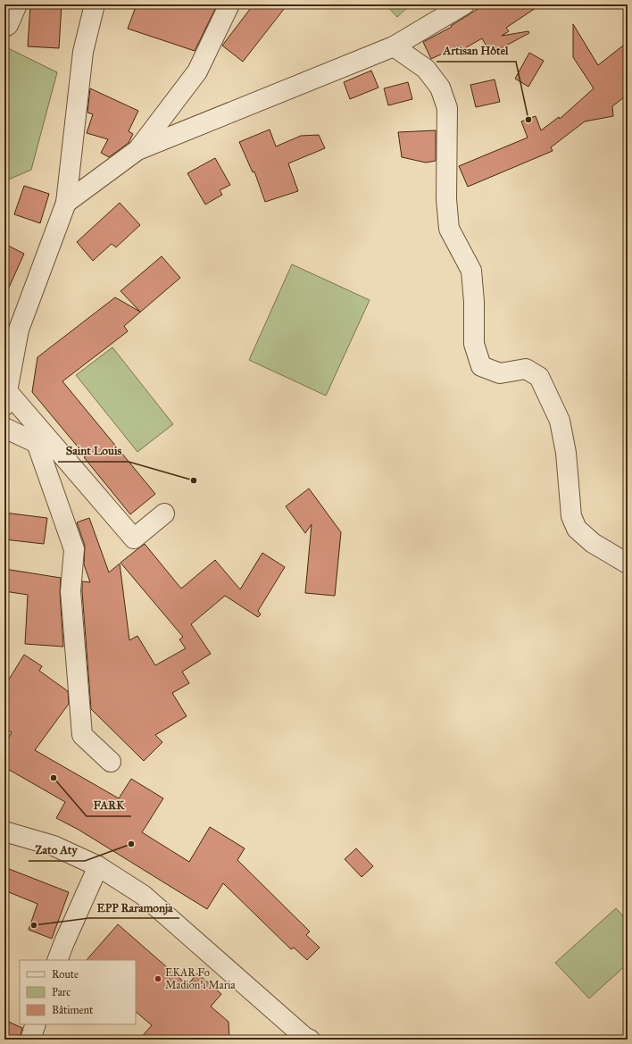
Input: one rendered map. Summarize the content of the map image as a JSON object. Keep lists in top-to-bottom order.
{
  "places": [
    "Artisan Hôtel",
    "Saint Louis",
    "FARK",
    "Zato Aty",
    "EPP Raramonja",
    "EKAR Fo Madion'i Maria"
  ],
  "legend": ["Route", "Parc", "Bâtiment"]
}
